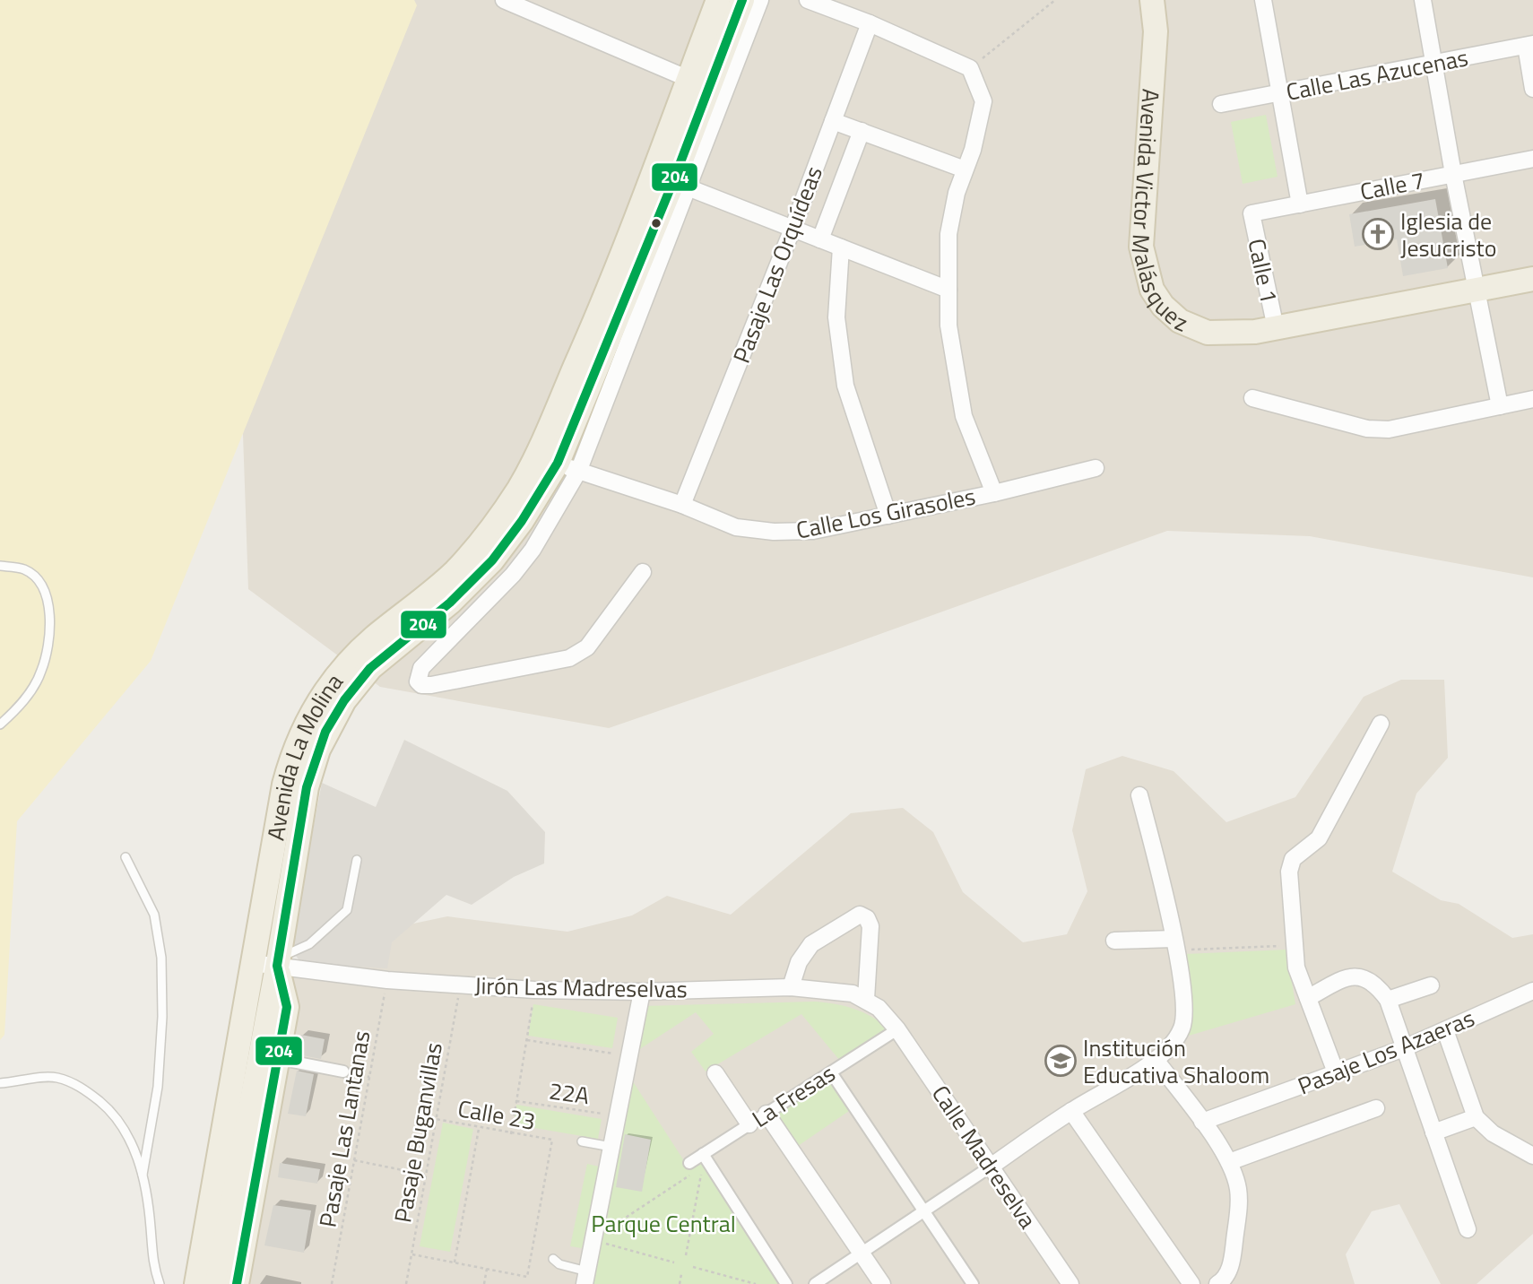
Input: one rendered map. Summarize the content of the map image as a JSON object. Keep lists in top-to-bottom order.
{
  "streets": {
    "main road": ["Avenida Victor Malásquez", "Avenida La Molina"],
    "street": [
      "Calle Las Azucenas",
      "Calle 7",
      "Pasaje Las Orquídeas",
      "Calle 1",
      "Calle Los Girasoles",
      "Jirón Las Madreselvas",
      "Pasaje Los Azaeras",
      "La Fresas",
      "Calle Madreselva"
    ],
    "path": [
      "22A",
      "Calle 23",
      "Pasaje Las Lantanas",
      "Pasaje Buganvillas"
    ]
  },
  "crossings": [
    ["Calle 7", "Calle 1"],
    ["Avenida Victor Malásquez", "Calle 1"],
    ["Pasaje Las Orquídeas", "Calle Los Girasoles"],
    ["Calle Los Girasoles", "Avenida La Molina"],
    ["Avenida La Molina", "Jirón Las Madreselvas"],
    ["Jirón Las Madreselvas", "La Fresas"],
    ["Jirón Las Madreselvas", "Pasaje Las Lantanas"],
    ["Jirón Las Madreselvas", "Pasaje Buganvillas"],
    ["Jirón Las Madreselvas", "Calle Madreselva"],
    ["La Fresas", "Calle Madreselva"],
    ["Calle 23", "Pasaje Buganvillas"]
  ],
  "parks": ["Parque Central"],
  "places": {
    "church": ["Iglesia de Jesucristo"],
    "school or university": ["Institución Educativa Shaloom"]
  },
  "lines": ["transit line 204"]
}
